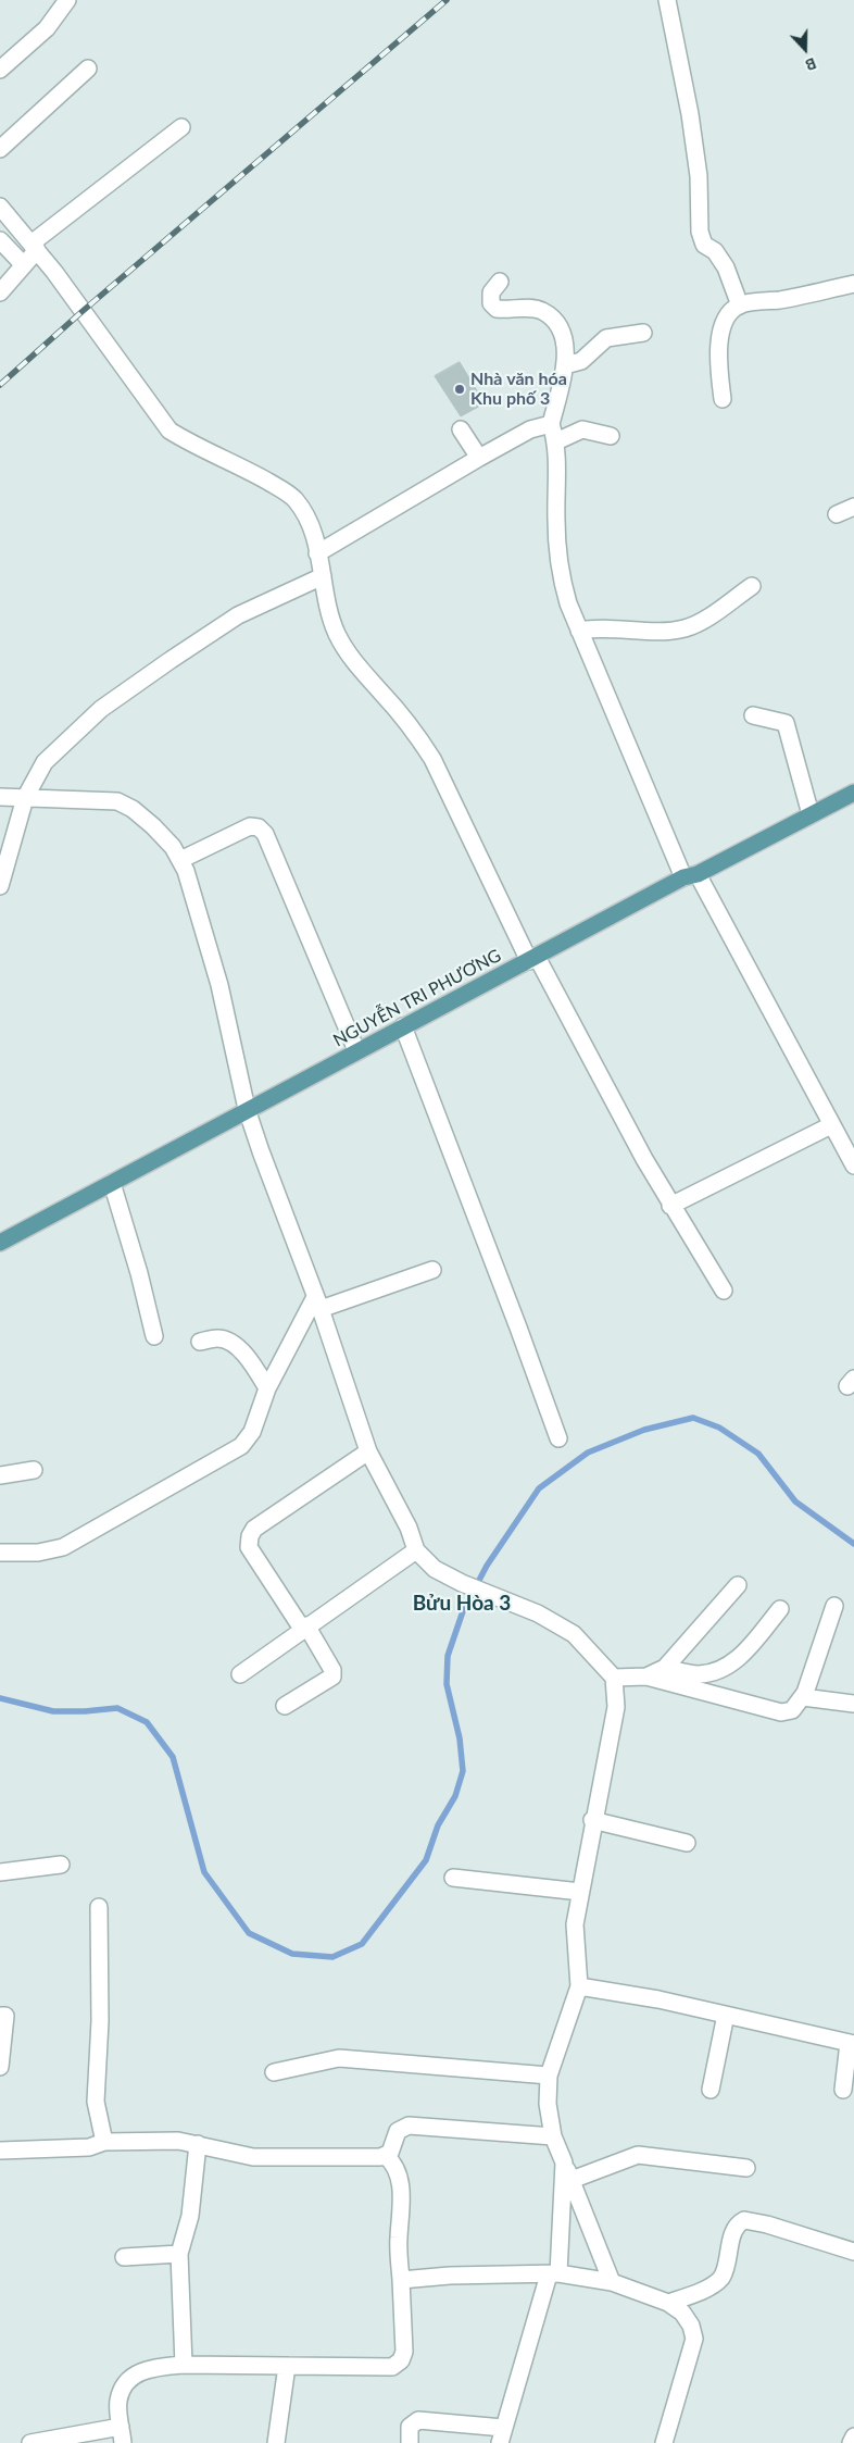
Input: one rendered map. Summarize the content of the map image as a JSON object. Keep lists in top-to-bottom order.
{
  "streets": {
    "main road": ["NGUYỄN TRI PHƯƠNG"]
  },
  "districts": ["Bửu Hòa 3"],
  "places": ["Nhà văn hóa Khu phố 3"],
  "north": "bottom"
}
